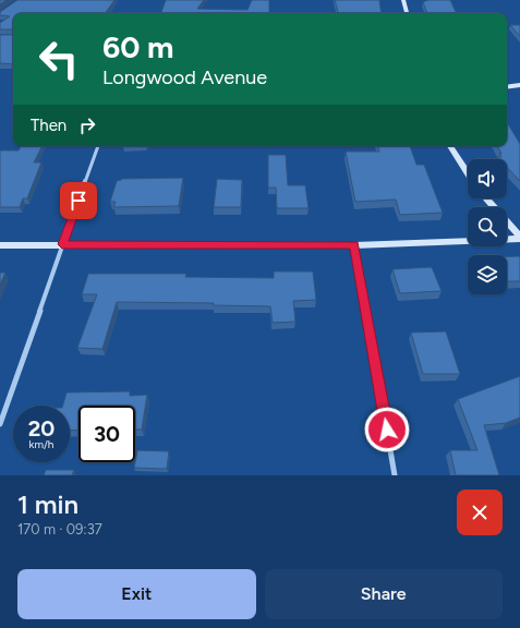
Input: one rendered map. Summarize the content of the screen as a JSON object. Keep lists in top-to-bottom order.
{
  "page": {
    "turn": ["60 m", "Longwood Avenue"],
    "then": "Then",
    "speed": "20 km/h",
    "limit": "30",
    "heading": ["1 min", "170 m · 09:37"],
    "buttons": ["Exit", "Share"]
  }
}
